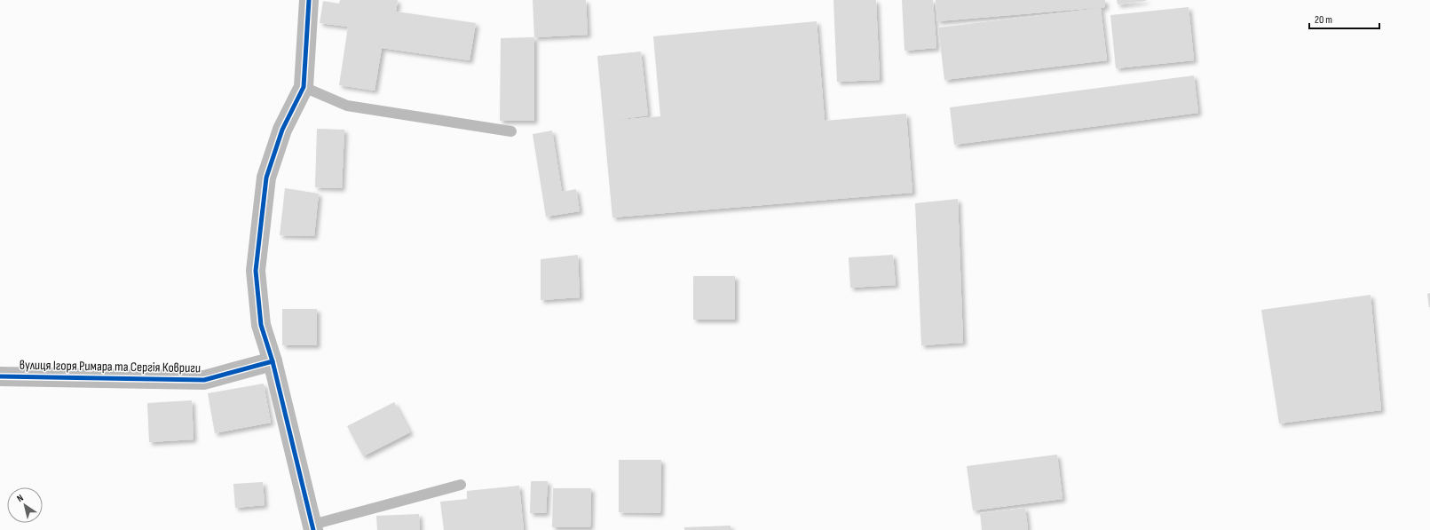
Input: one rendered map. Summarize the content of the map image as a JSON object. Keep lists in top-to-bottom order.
{
  "streets": {
    "street": ["вулиця Ігоря Римара та Сергія Ковриги"]
  },
  "scale_bar": "20 m",
  "north": "top left"
}
